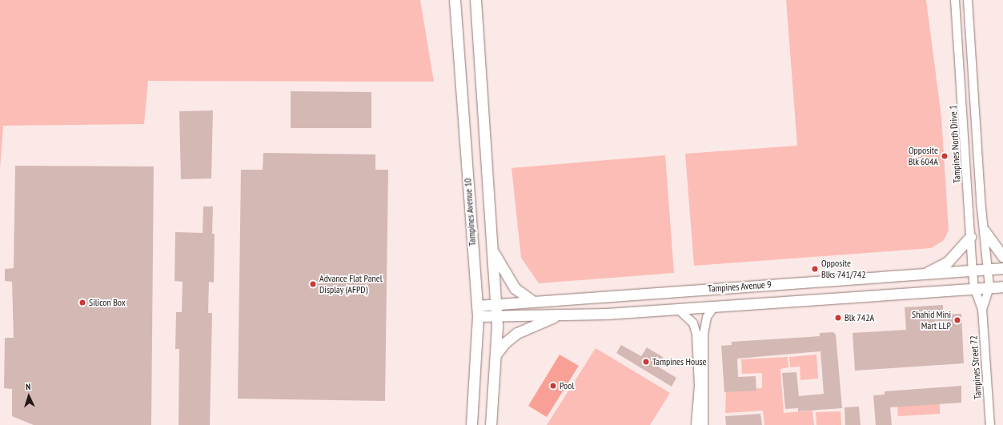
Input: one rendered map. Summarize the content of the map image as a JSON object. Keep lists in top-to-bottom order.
{
  "streets": {
    "main road": ["Tampines Avenue 10", "Tampines Avenue 9"],
    "street": ["Tampines North Drive 1", "Tampines Street 72"]
  },
  "crossings": [
    ["Tampines North Drive 1", "Tampines Avenue 9"],
    ["Tampines North Drive 1", "Tampines Street 72"],
    ["Tampines Avenue 10", "Tampines Avenue 9"],
    ["Tampines Avenue 9", "Tampines Street 72"]
  ],
  "places": [
    "Opposite Blk 604A",
    "Opposite Blks 741/742",
    "Advance Flat Panel Display (AFPD)",
    "Silicon Box",
    "Blk 742A",
    "Shahid Mini Mart LLP",
    "Tampines House",
    "Pool"
  ],
  "north": "top"
}
